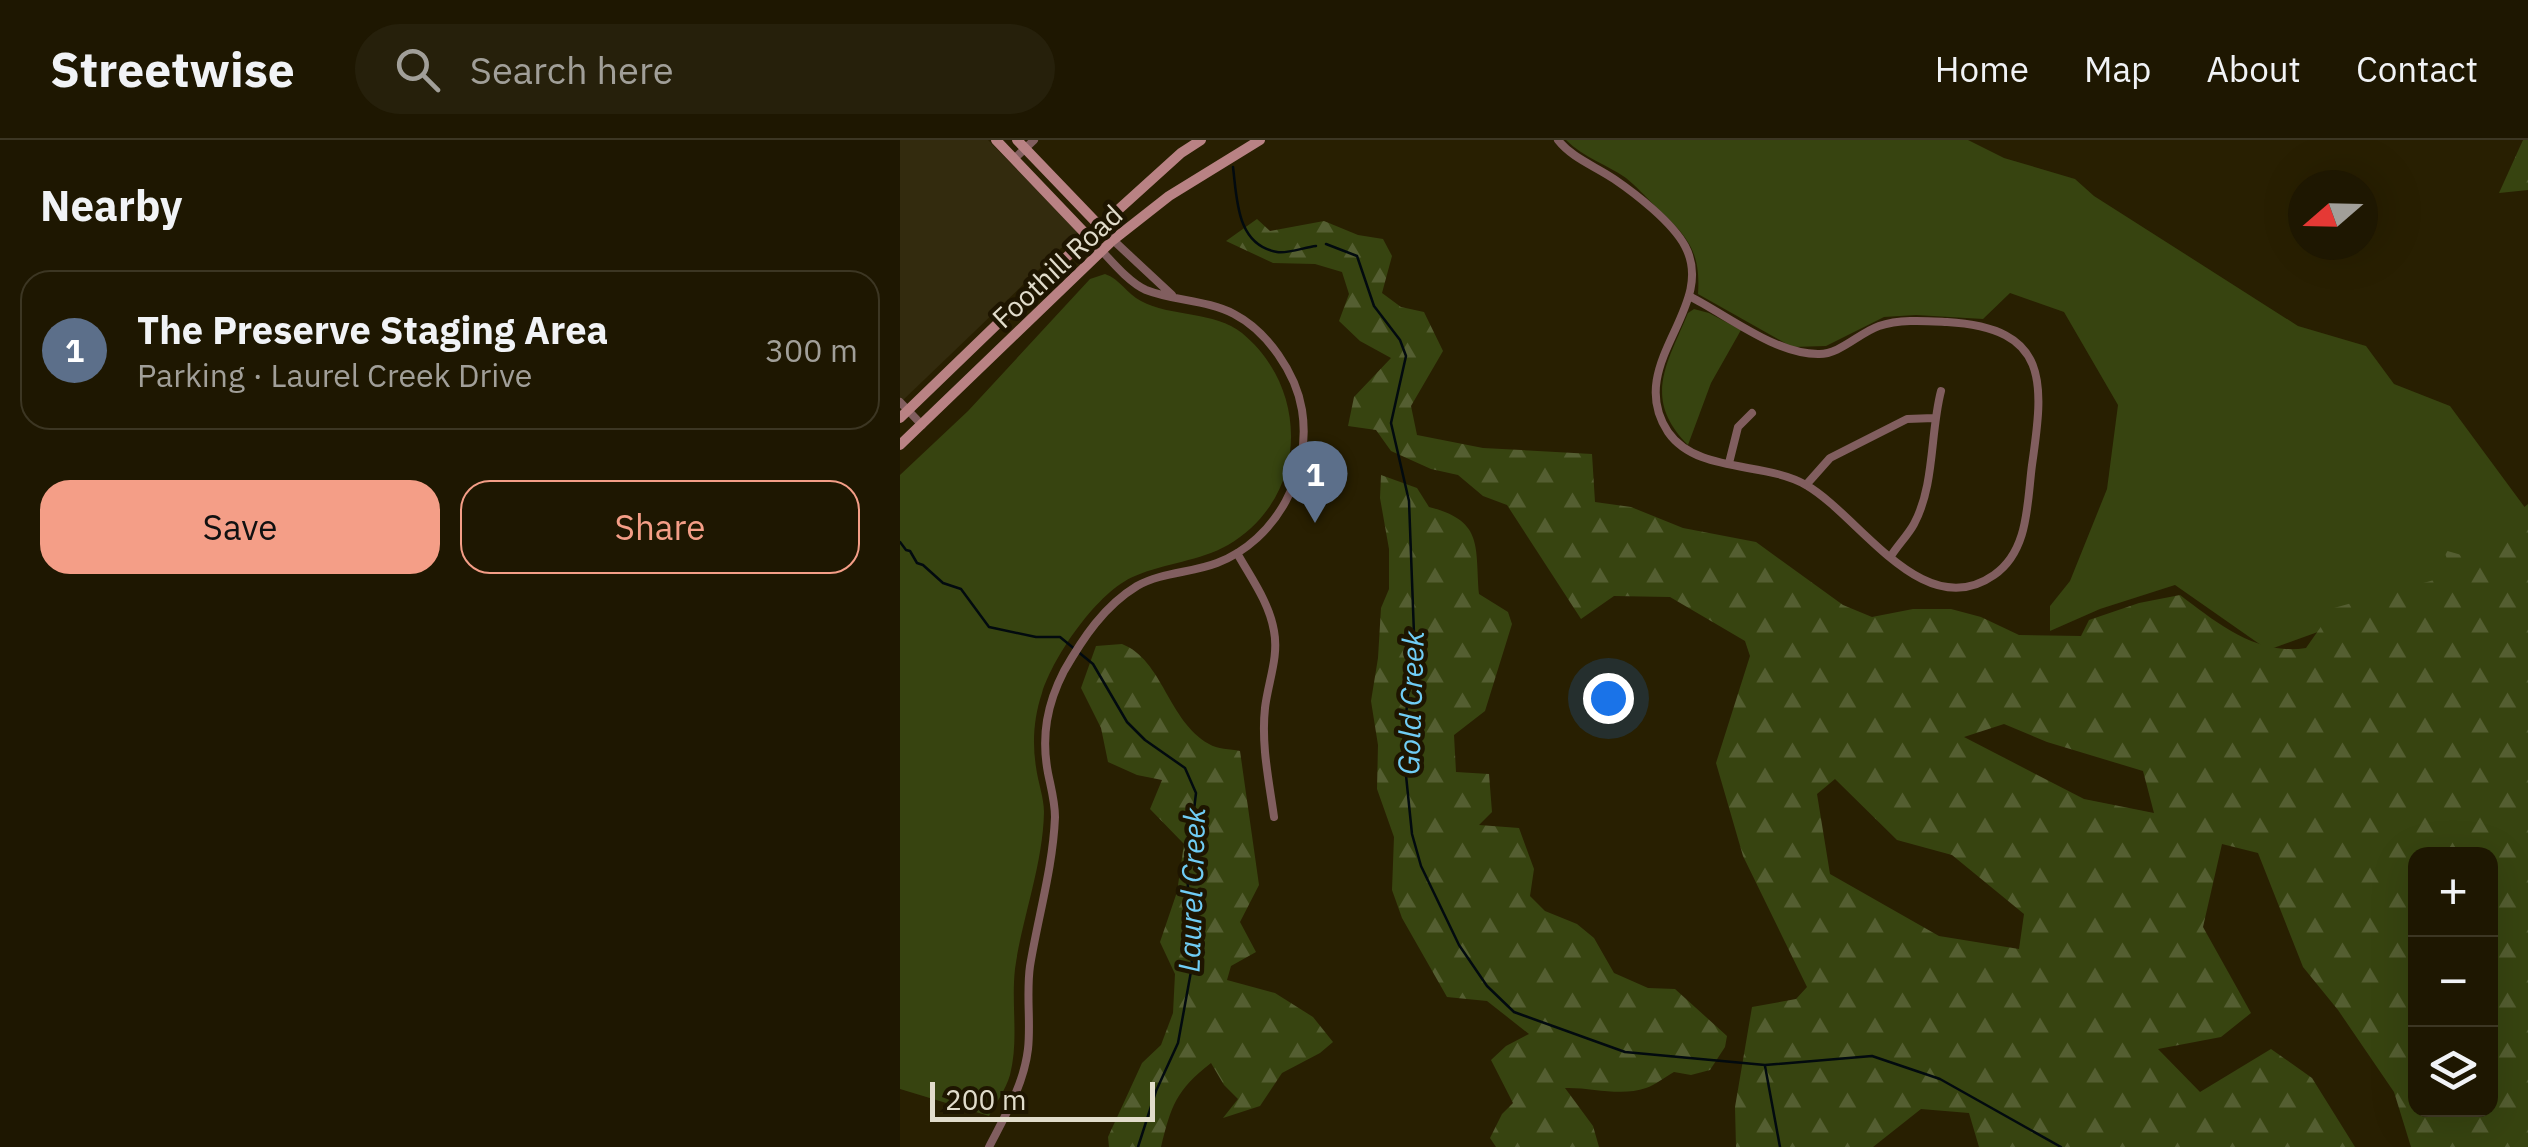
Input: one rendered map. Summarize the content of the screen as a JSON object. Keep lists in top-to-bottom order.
{
  "streets": {
    "main road": ["Foothill Road"]
  },
  "water": ["Gold Creek", "Laurel Creek"],
  "scale_bar": "200 m",
  "north": "left",
  "page": {
    "header": "Streetwise",
    "search": "Search here",
    "nav": [
      "Home",
      "Map",
      "About",
      "Contact"
    ],
    "heading": "Nearby",
    "list": [
      {
        "mark": "1",
        "name": "The Preserve Staging Area",
        "note": "Parking · Laurel Creek Drive",
        "value": "300 m"
      }
    ],
    "pins": "1",
    "buttons": ["Save", "Share"],
    "map_buttons": ["+", "−"],
    "scale": "200 m"
  }
}
